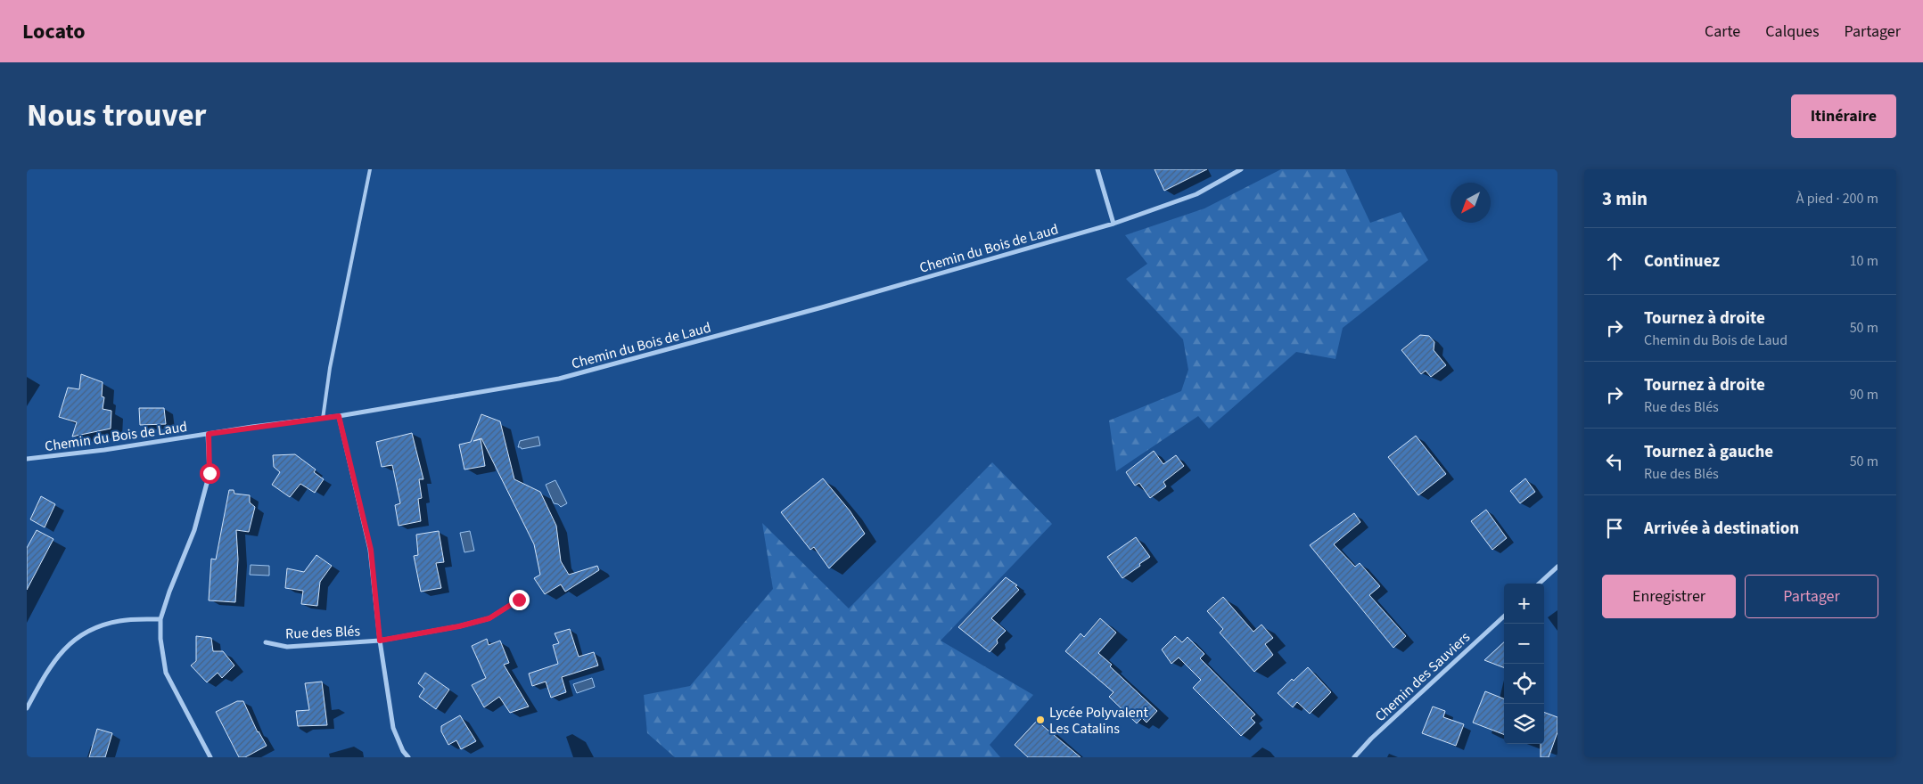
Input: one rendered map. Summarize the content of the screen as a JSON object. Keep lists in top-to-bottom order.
{
  "streets": {
    "street": ["Chemin du Bois de Laud", "Rue des Blés", "Chemin des Sauviers"]
  },
  "crossings": [
    ["Chemin du Bois de Laud", "Rue des Blés"]
  ],
  "places": ["Lycée Polyvalent Les Catalins"],
  "north": "bottom left",
  "page": {
    "header": "Locato",
    "nav": ["Carte", "Calques", "Partager"],
    "title": "Nous trouver",
    "buttons": [
      "Itinéraire",
      ["Enregistrer", "Partager"]
    ],
    "heading": ["3 min", "À pied · 200 m"],
    "list": [
      ["Continuez", "10 m"],
      ["Tournez à droite", "Chemin du Bois de Laud", "50 m"],
      ["Tournez à droite", "Rue des Blés", "90 m"],
      ["Tournez à gauche", "Rue des Blés", "50 m"],
      "Arrivée à destination"
    ],
    "map_buttons": ["+", "−"]
  }
}
